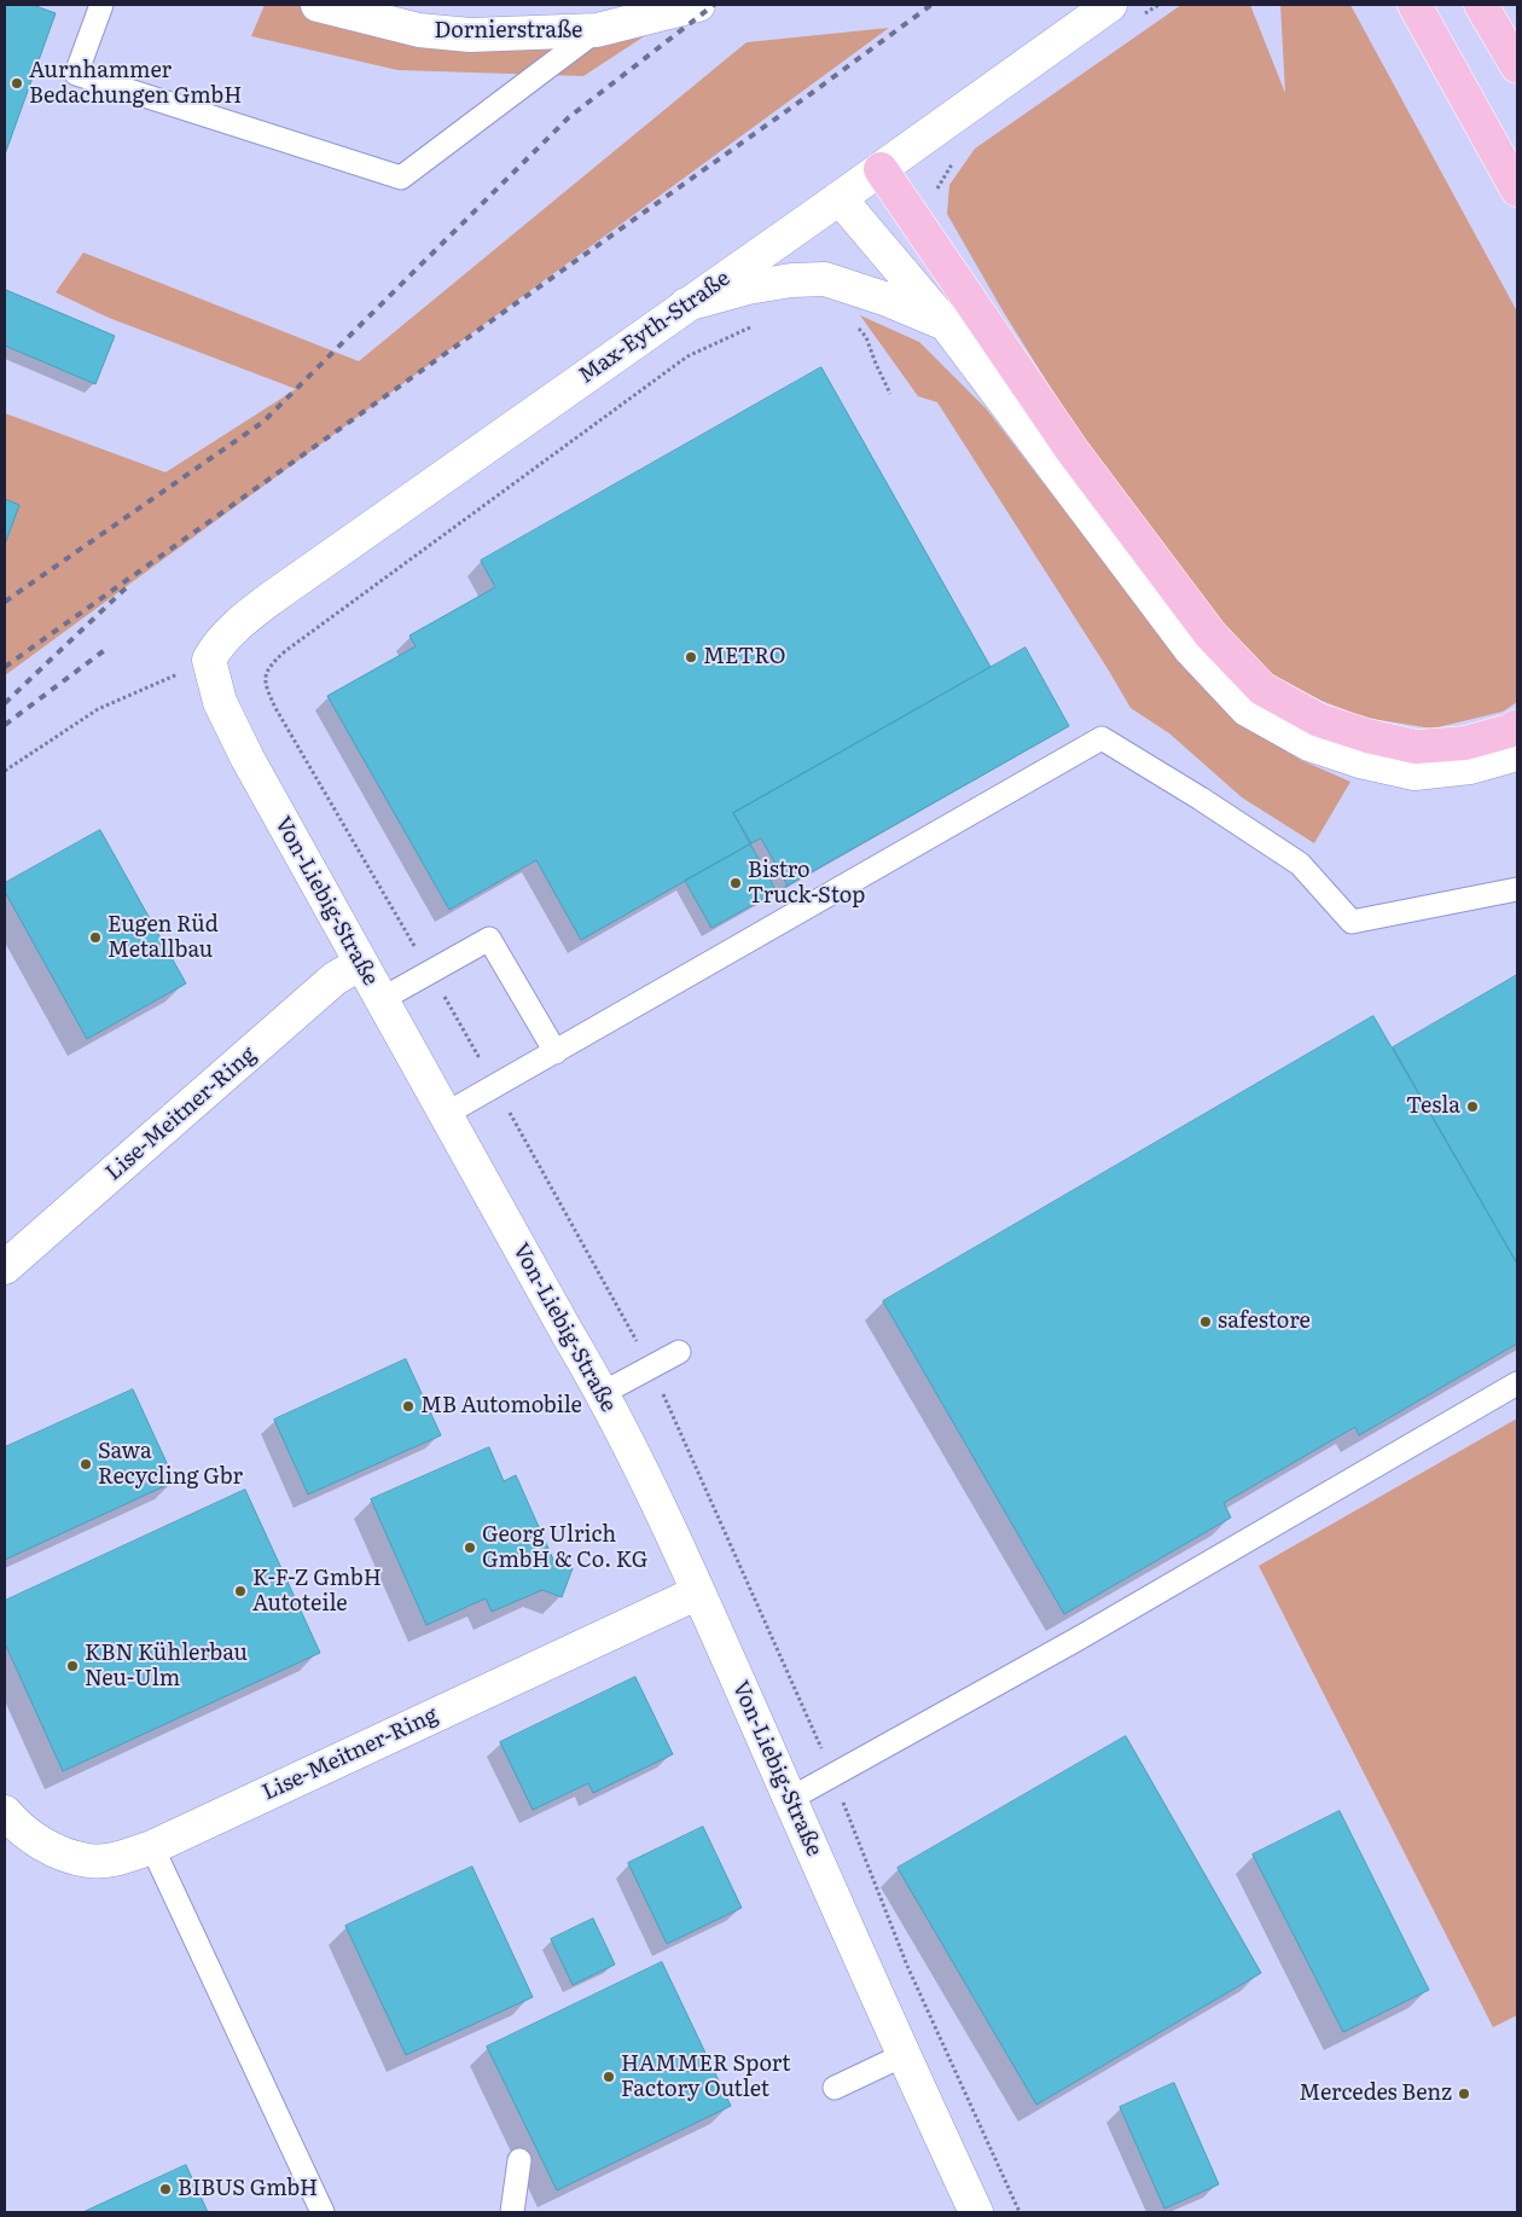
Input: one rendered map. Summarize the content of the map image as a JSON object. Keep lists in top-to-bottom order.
{
  "streets": {
    "street": [
      "Dornierstraße",
      "Max-Eyth-Straße",
      "Von-Liebig-Straße",
      "Lise-Meitner-Ring"
    ]
  },
  "crossings": [
    ["Max-Eyth-Straße", "Von-Liebig-Straße"],
    ["Von-Liebig-Straße", "Lise-Meitner-Ring"]
  ],
  "places": [
    "Aurnhammer Bedachungen GmbH",
    "METRO",
    "Bistro Truck-Stop",
    "Eugen Rüd Metallbau",
    "Tesla",
    "safestore",
    "MB Automobile",
    "Sawa Recycling Gbr",
    "Georg Ulrich GmbH & Co. KG",
    "K-F-Z GmbH Autoteile",
    "KBN Kühlerbau Neu-Ulm",
    "HAMMER Sport Factory Outlet",
    "Mercedes Benz",
    "BIBUS GmbH"
  ]
}
